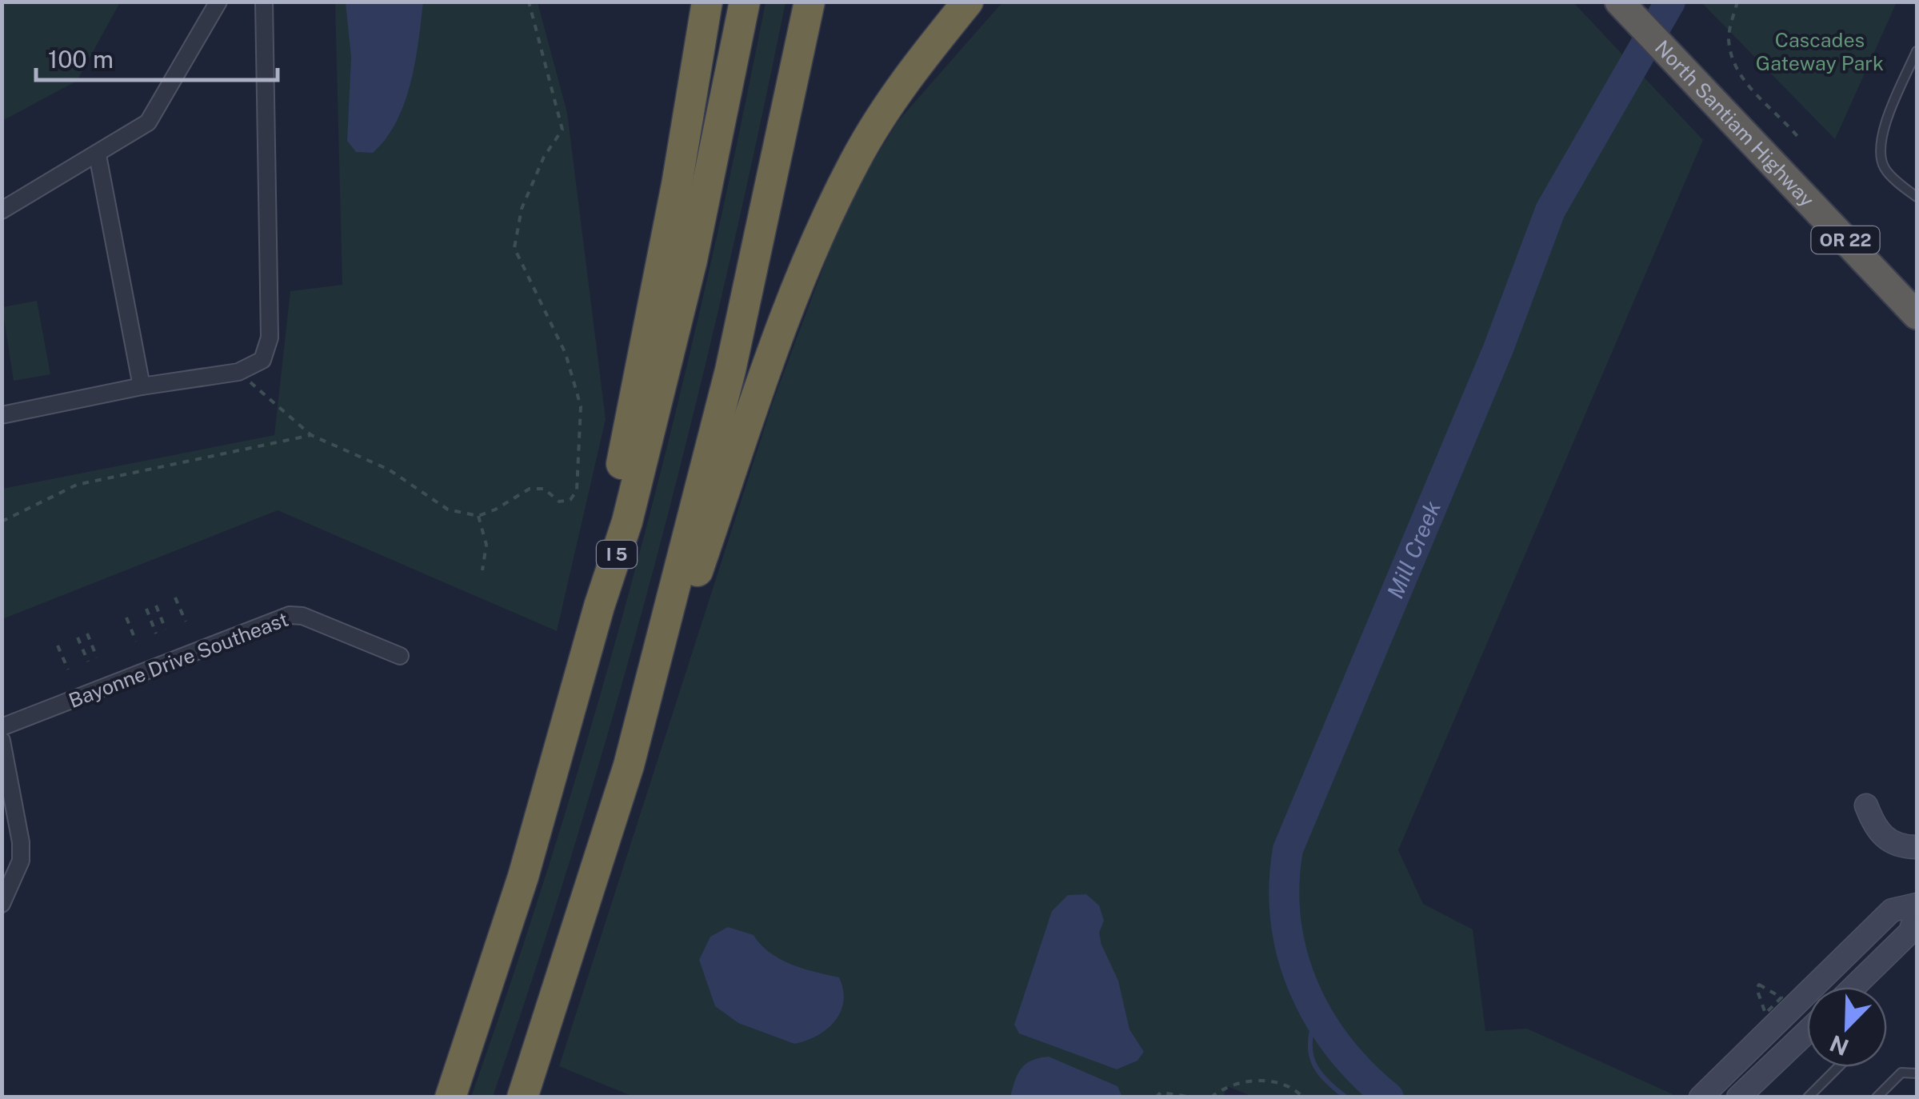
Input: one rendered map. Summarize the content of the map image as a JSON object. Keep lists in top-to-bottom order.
{
  "streets": {
    "highway": ["North Santiam Highway", "OR 22", "I 5"],
    "street": ["Bayonne Drive Southeast"]
  },
  "water": ["Mill Creek"],
  "parks": ["Cascades Gateway Park"],
  "scale_bar": "100 m",
  "north": "bottom left"
}
